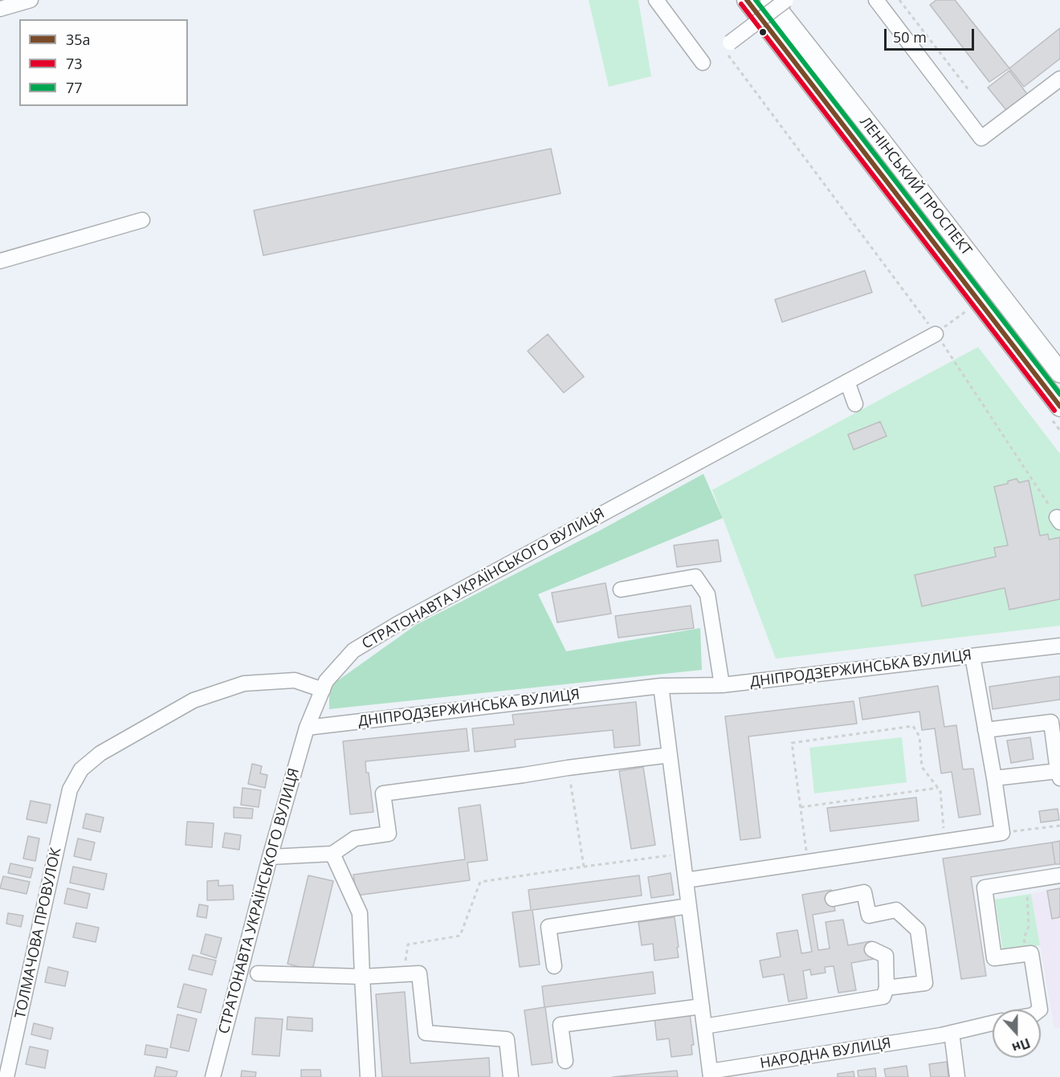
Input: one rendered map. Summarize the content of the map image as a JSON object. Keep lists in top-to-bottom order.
{
  "streets": {
    "main road": ["ЛЕНІНСЬКИЙ ПРОСПЕКТ"],
    "street": [
      "СТРАТОНАВТА УКРАЇНСЬКОГО ВУЛИЦЯ",
      "ДНІПРОДЗЕРЖИНСЬКА ВУЛИЦЯ",
      "ТОЛМАЧОВА ПРОВУЛОК",
      "НАРОДНА ВУЛИЦЯ"
    ]
  },
  "crossings": [
    ["СТРАТОНАВТА УКРАЇНСЬКОГО ВУЛИЦЯ", "ДНІПРОДЗЕРЖИНСЬКА ВУЛИЦЯ"],
    ["СТРАТОНАВТА УКРАЇНСЬКОГО ВУЛИЦЯ", "ТОЛМАЧОВА ПРОВУЛОК"]
  ],
  "lines": ["transit line 35а", "transit line 77", "transit line 73"],
  "legend": ["35а", "73", "77"],
  "scale_bar": "50 m",
  "north": "bottom"
}
